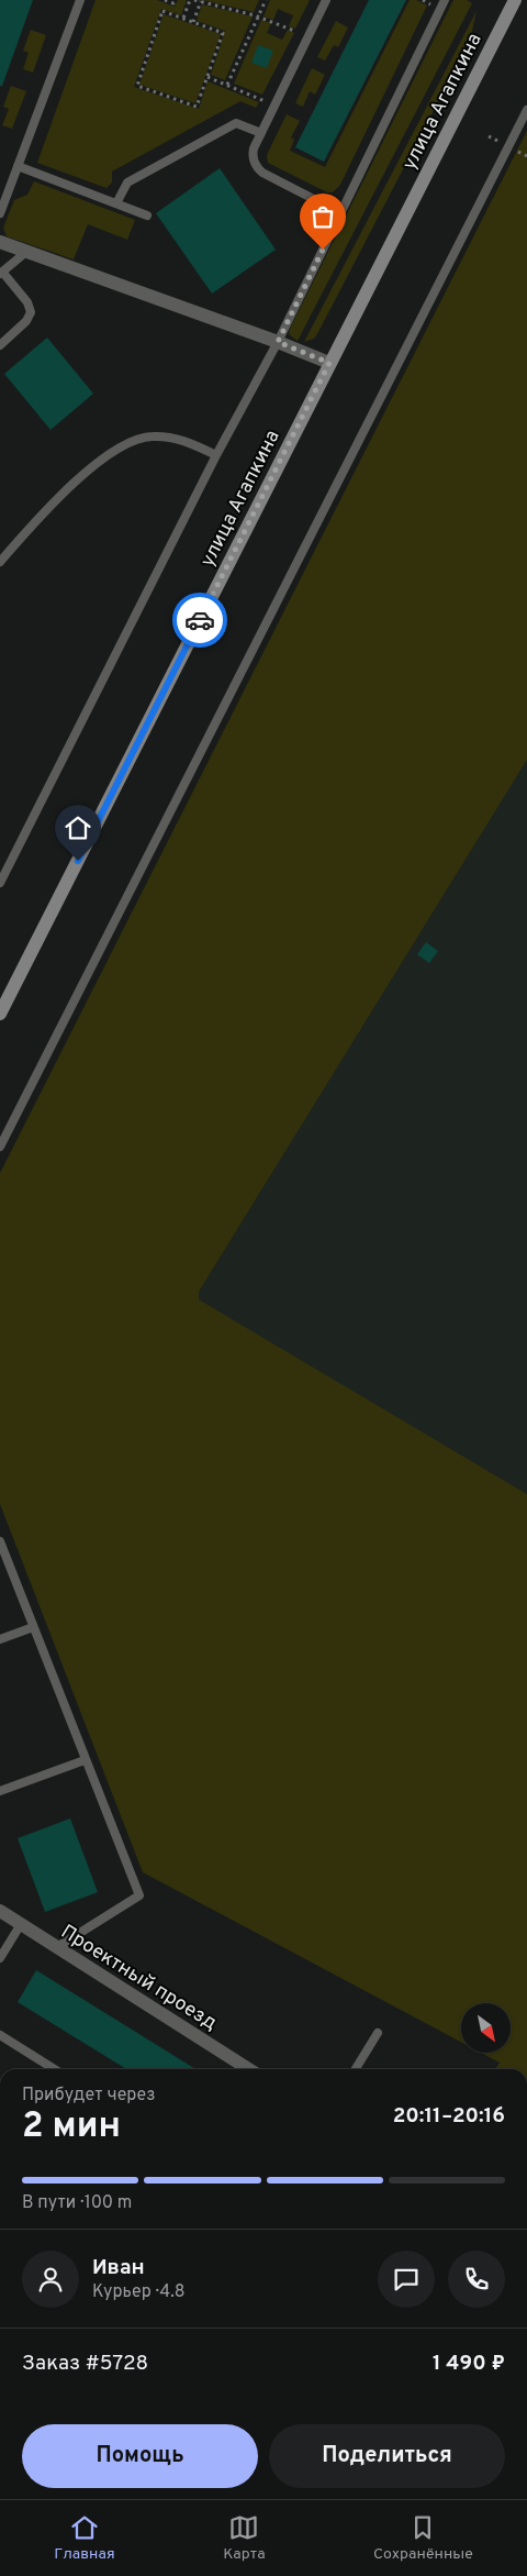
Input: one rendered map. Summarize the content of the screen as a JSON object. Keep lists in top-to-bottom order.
{
  "streets": {
    "main road": ["улица Агапкина"],
    "street": ["Проектный проезд"]
  },
  "north": "bottom right",
  "page": {
    "heading": ["2 мин", "Прибудет через", "20:11–20:16"],
    "panel": [
      "Иван",
      "Курьер · 4.8",
      "Заказ #5728",
      "1 490 ₽"
    ],
    "bar": "В пути · 100 m",
    "buttons": ["Помощь", "Поделиться"],
    "tabs": ["Главная", "Карта", "Сохранённые"]
  }
}
